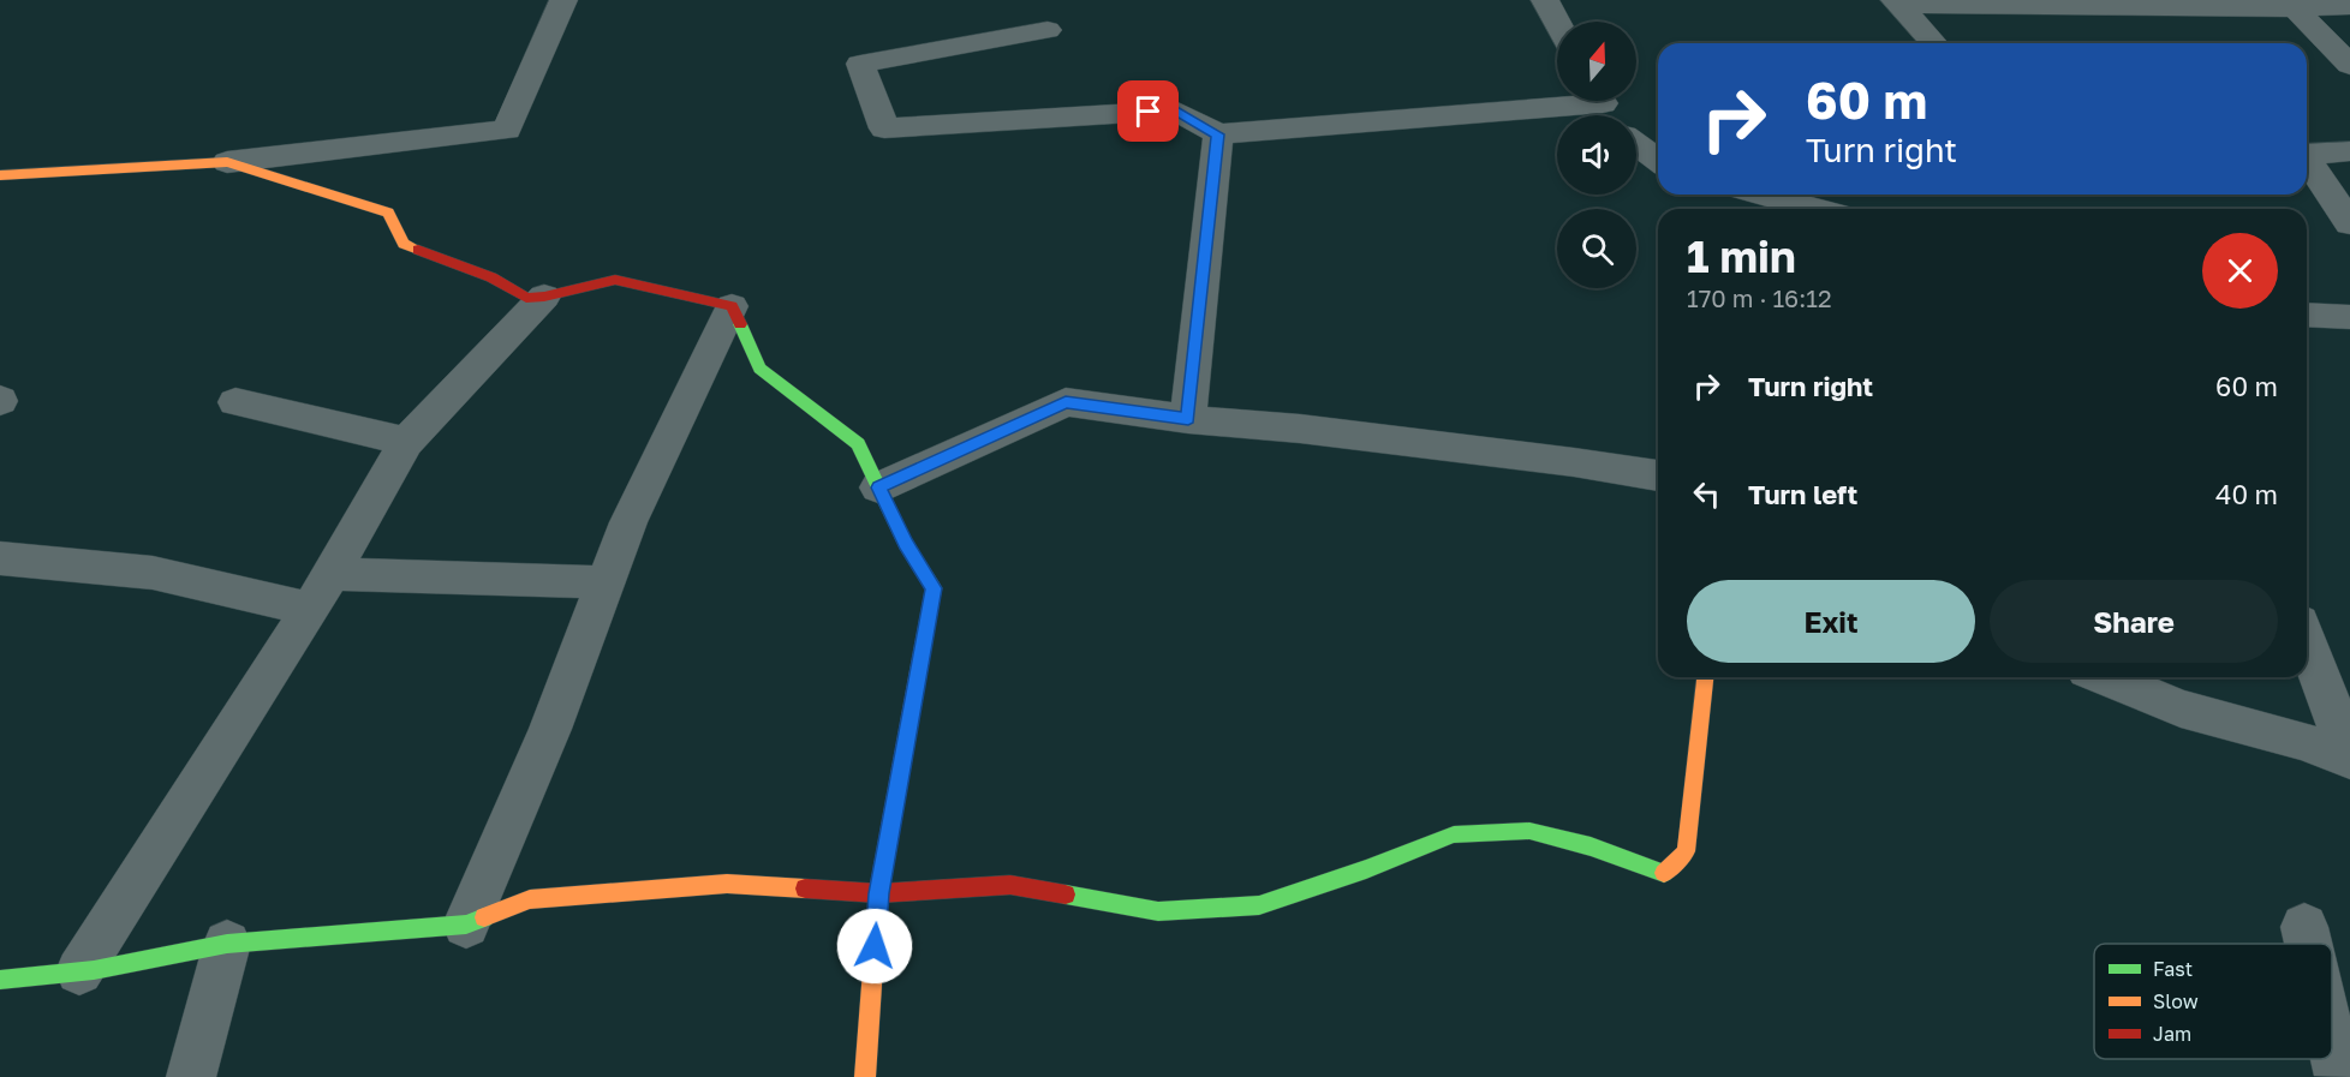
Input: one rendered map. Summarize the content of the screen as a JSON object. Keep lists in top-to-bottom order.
{
  "legend": ["Fast", "Slow", "Jam"],
  "north": "top",
  "page": {
    "turn": ["60 m", "Turn right"],
    "heading": ["1 min", "170 m · 16:12"],
    "list": [
      {
        "name": "Turn right",
        "value": "60 m"
      },
      {
        "name": "Turn left",
        "value": "40 m"
      }
    ],
    "buttons": ["Exit", "Share"]
  }
}
